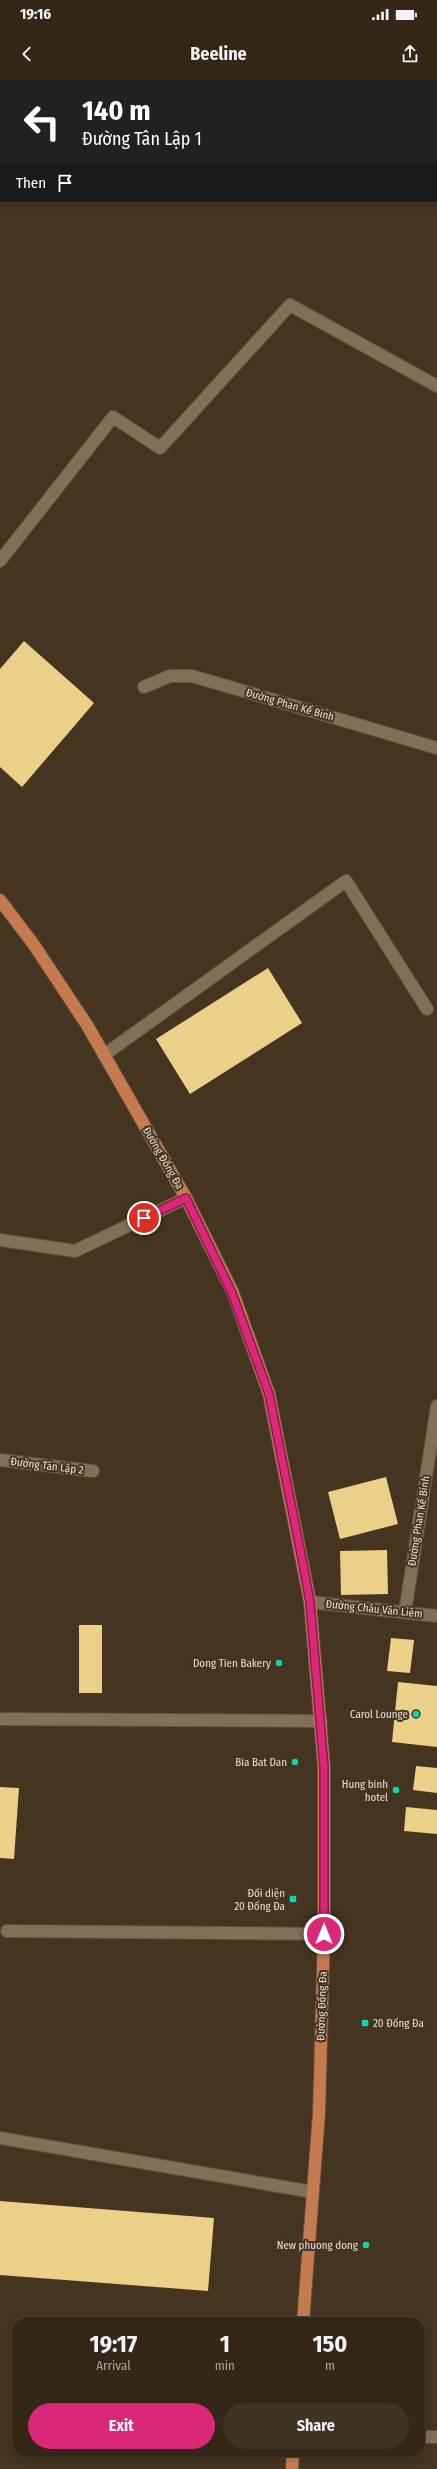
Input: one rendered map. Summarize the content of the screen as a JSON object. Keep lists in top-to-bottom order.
{
  "streets": {
    "main road": ["Đường Đống Đa"],
    "street": ["Đường Phan Kế Bính", "Đường Tân Lập 2", "Đường Châu Văn Liêm"]
  },
  "crossings": [
    ["Đường Phan Kế Bính", "Đường Châu Văn Liêm"],
    ["Đường Đống Đa", "Đường Châu Văn Liêm"]
  ],
  "places": {
    "other": [
      "Dong Tien Bakery",
      "Carol Lounge",
      "Bia Bat Dan",
      "Hung binh hotel",
      "New phuong dong"
    ],
    "transit": ["Đối diện 20 Đống Đa", "20 Đống Đa"]
  },
  "page": {
    "status": "19:16",
    "header": "Beeline",
    "turn": ["140 m", "Đường Tân Lập 1"],
    "then": "Then",
    "eta": [
      "19:17",
      "Arrival",
      "1",
      "min",
      "150",
      "m"
    ],
    "buttons": ["Exit", "Share"]
  }
}
